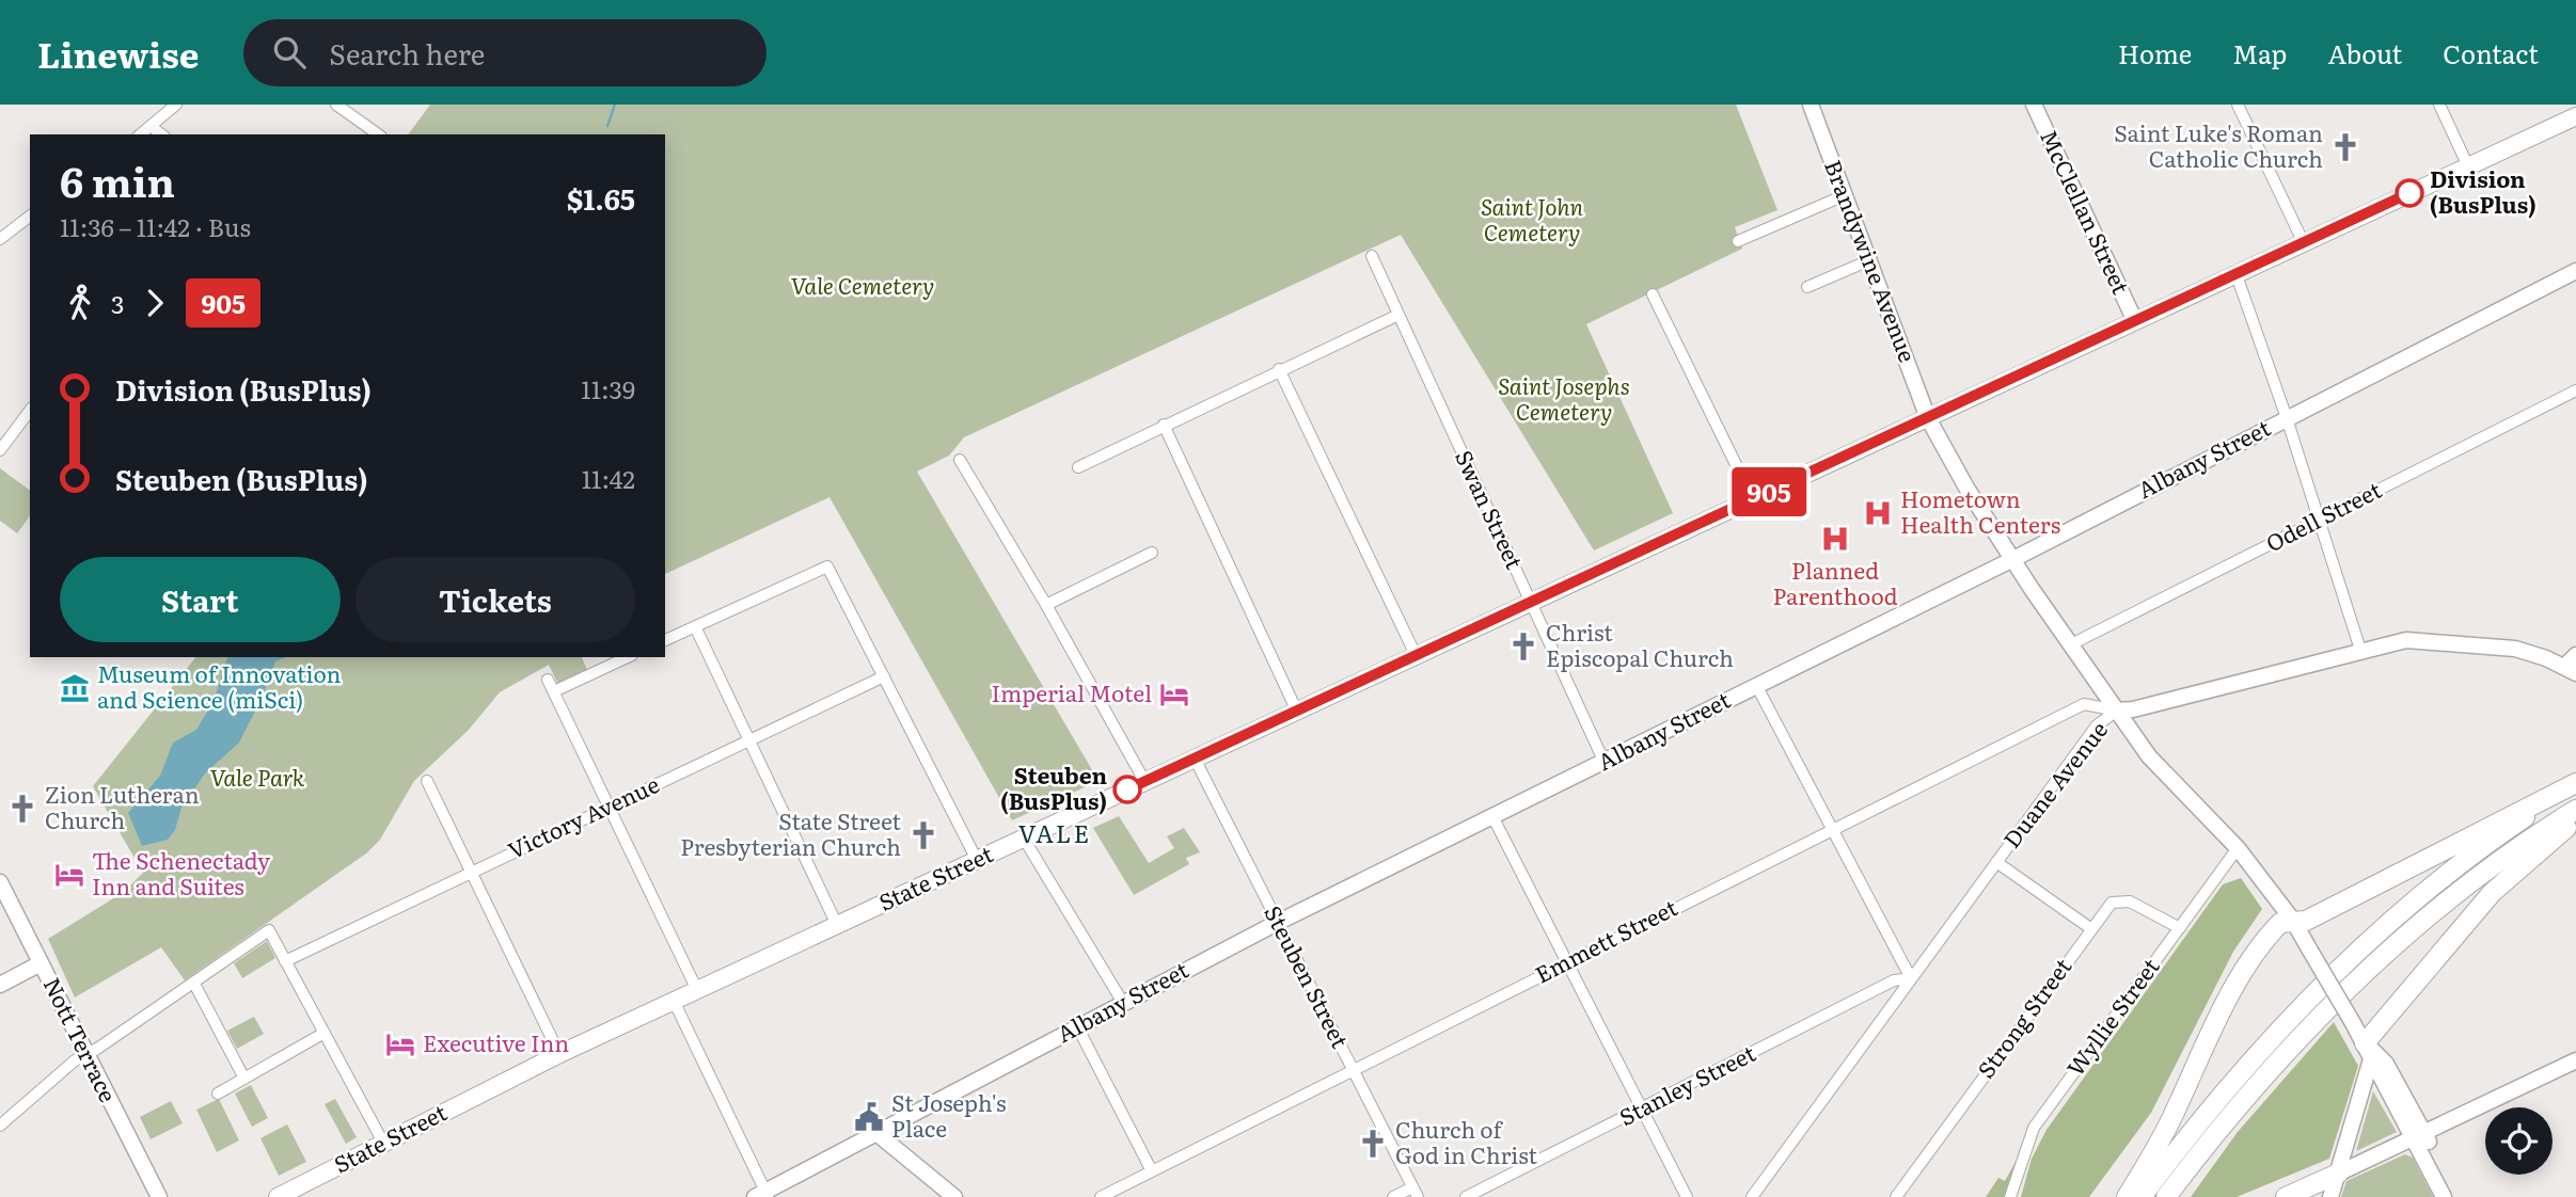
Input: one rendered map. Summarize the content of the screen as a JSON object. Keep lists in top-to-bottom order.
{
  "streets": {
    "main road": ["State Street"],
    "street": [
      "McClellan Street",
      "Brandywine Avenue",
      "Albany Street",
      "Swan Street",
      "Odell Street",
      "Duane Avenue",
      "Victory Avenue",
      "Emmett Street",
      "Steuben Street",
      "Wyllie Street",
      "Strong Street",
      "Nott Terrace",
      "Stanley Street"
    ]
  },
  "crossings": [
    ["McClellan Street", "State Street"],
    ["Brandywine Avenue", "Albany Street"],
    ["Brandywine Avenue", "Odell Street"],
    ["Brandywine Avenue", "Duane Avenue"],
    ["Brandywine Avenue", "State Street"],
    ["Brandywine Avenue", "Emmett Street"],
    ["Brandywine Avenue", "Wyllie Street"],
    ["Albany Street", "Swan Street"],
    ["Albany Street", "Steuben Street"],
    ["Swan Street", "State Street"],
    ["Duane Avenue", "Emmett Street"],
    ["Duane Avenue", "Stanley Street"],
    ["State Street", "Steuben Street"],
    ["Emmett Street", "Steuben Street"],
    ["Wyllie Street", "Strong Street"]
  ],
  "districts": ["VALE"],
  "parks": [
    "Saint John Cemetery",
    "Vale Cemetery",
    "Saint Josephs Cemetery",
    "Vale Park"
  ],
  "places": {
    "church": [
      "Saint Luke's Roman Catholic Church",
      "Christ Episcopal Church",
      "Zion Lutheran Church",
      "State Street Presbyterian Church",
      "Church of God in Christ"
    ],
    "other": ["Division (BusPlus)", "Steuben (BusPlus)"],
    "hospital": ["Hometown Health Centers", "Planned Parenthood"],
    "museum": ["Museum of Innovation and Science (miSci)"],
    "hotel": ["Imperial Motel", "The Schenectady Inn and Suites", "Executive Inn"],
    "public building": ["St Joseph's Place"]
  },
  "lines": ["bus line 905"],
  "page": {
    "header": "Linewise",
    "search": "Search here",
    "nav": [
      "Home",
      "Map",
      "About",
      "Contact"
    ],
    "on_map": "905",
    "heading": ["6 min", "11:36 – 11:42 · Bus", "$1.65"],
    "legs": ["3", "905"],
    "list": [
      {
        "name": "Division (BusPlus)",
        "value": "11:39"
      },
      {
        "name": "Steuben (BusPlus)",
        "value": "11:42"
      }
    ],
    "buttons": ["Start", "Tickets"]
  }
}
